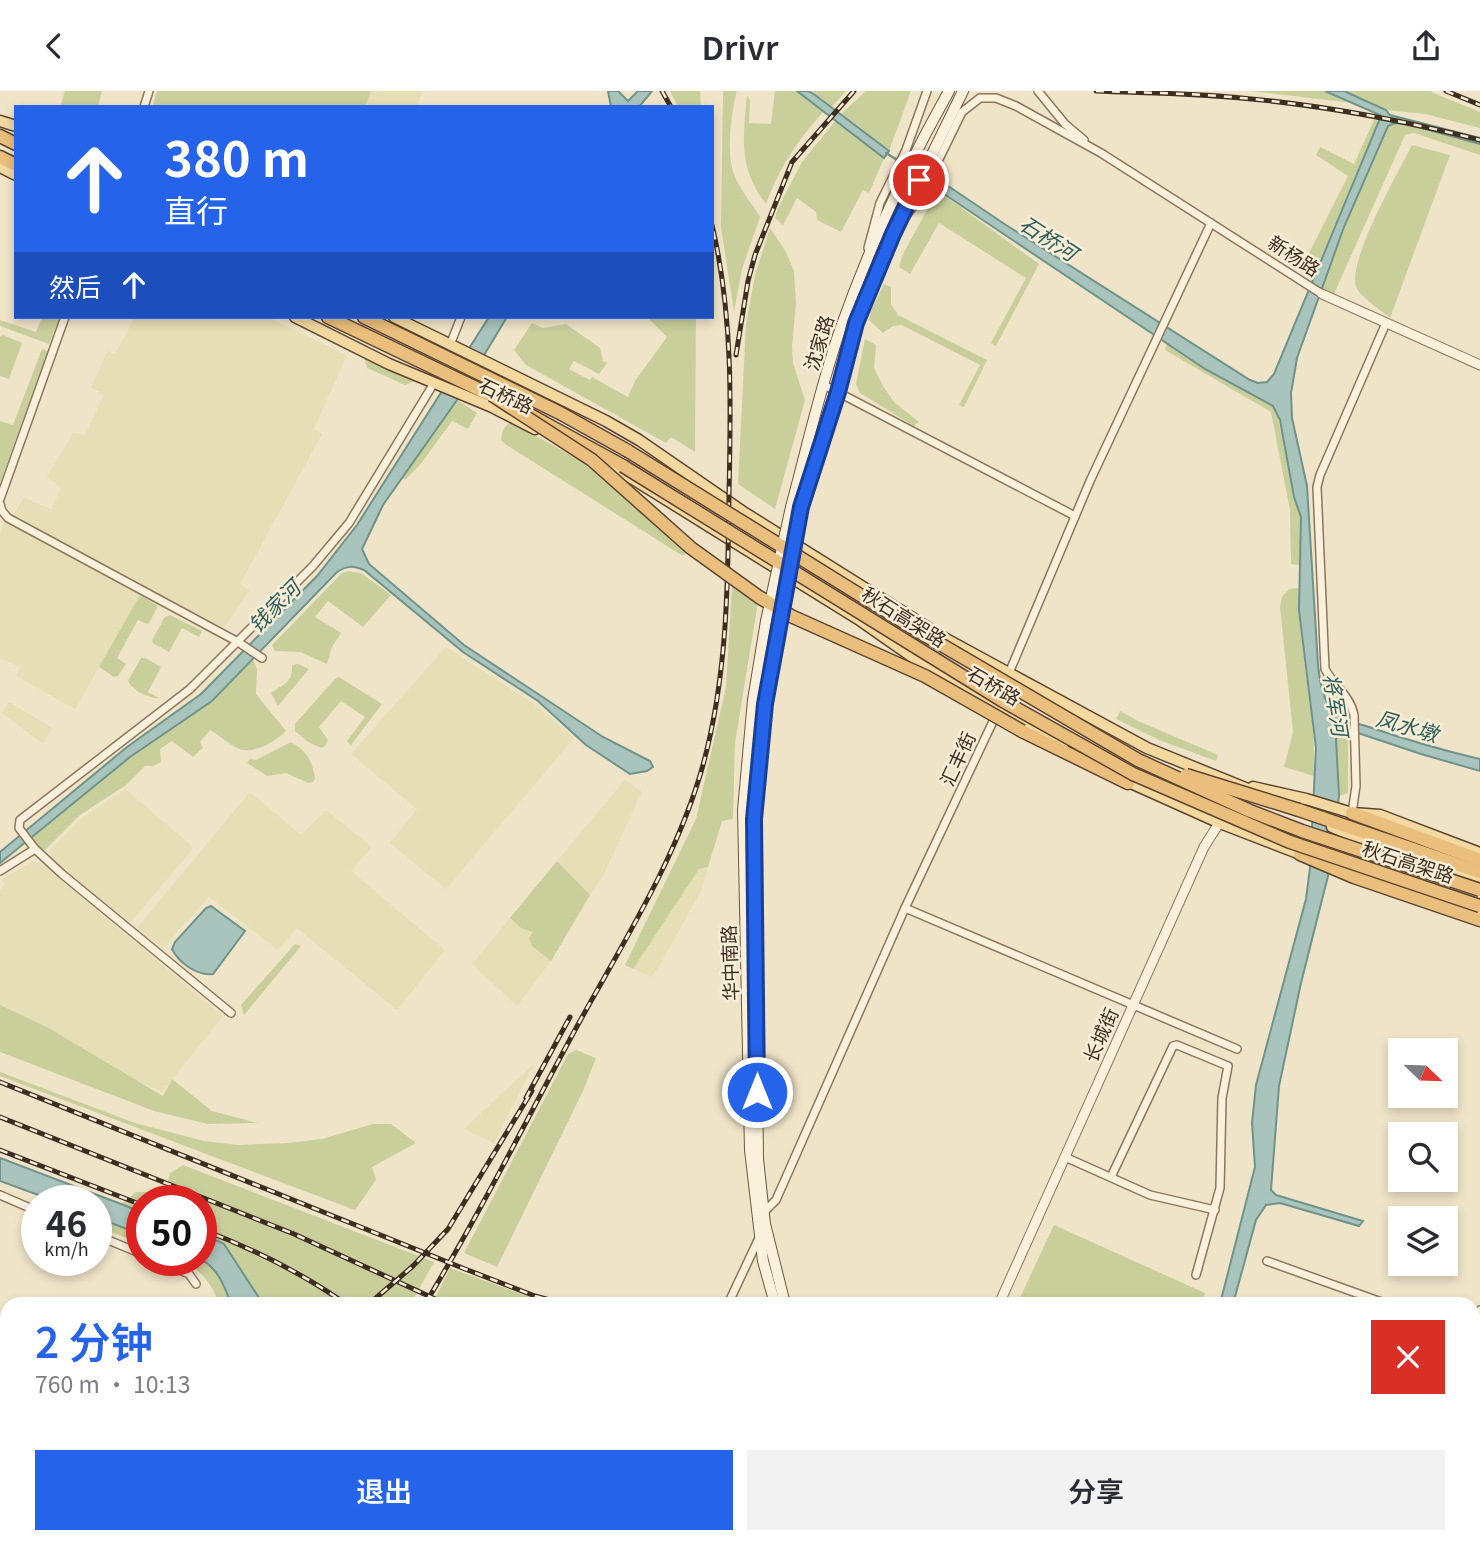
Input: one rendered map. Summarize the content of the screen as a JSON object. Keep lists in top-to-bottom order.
{
  "streets": {
    "highway": ["秋石高架路"],
    "main road": ["沈家路", "石桥路", "华中南路"],
    "street": ["新杨路", "汇丰街", "长城街"]
  },
  "crossings": [
    ["新杨路", "汇丰街"],
    ["沈家路", "华中南路"],
    ["石桥路", "汇丰街"],
    ["石桥路", "长城街"],
    ["汇丰街", "华中南路"]
  ],
  "water": [
    "石桥河",
    "钱家河",
    "将军河",
    "凤水墩"
  ],
  "north": "bottom right",
  "page": {
    "header": "Drivr",
    "turn": ["380 m", "直行"],
    "then": "然后",
    "speed": "46 km/h",
    "limit": "50",
    "heading": ["2 分钟", "760 m · 10:13"],
    "buttons": ["退出", "分享"]
  }
}
